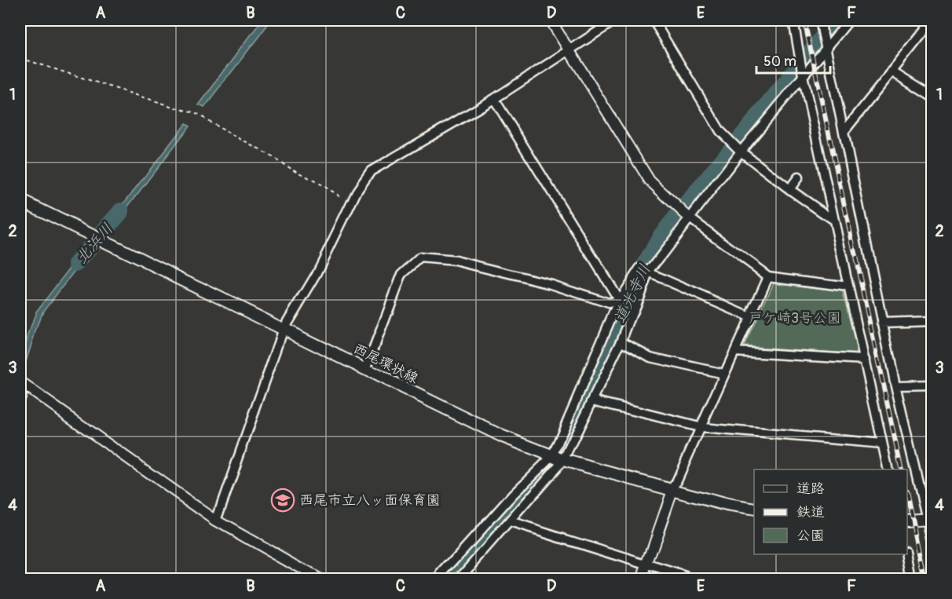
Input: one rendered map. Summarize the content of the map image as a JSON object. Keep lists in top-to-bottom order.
{
  "streets": {
    "main road": ["西尾環状線"]
  },
  "water": ["北浜川", "道光寺川"],
  "parks": ["戸ケ崎3号公園"],
  "places": {
    "school or university": ["西尾市立八ッ面保育園"]
  },
  "legend": ["道路", "鉄道", "公園"],
  "scale_bar": "50 m",
  "grid": {
    "columns": [
      "A",
      "B",
      "C",
      "D",
      "E",
      "F"
    ],
    "rows": [
      "1",
      "2",
      "3",
      "4"
    ]
  }
}
